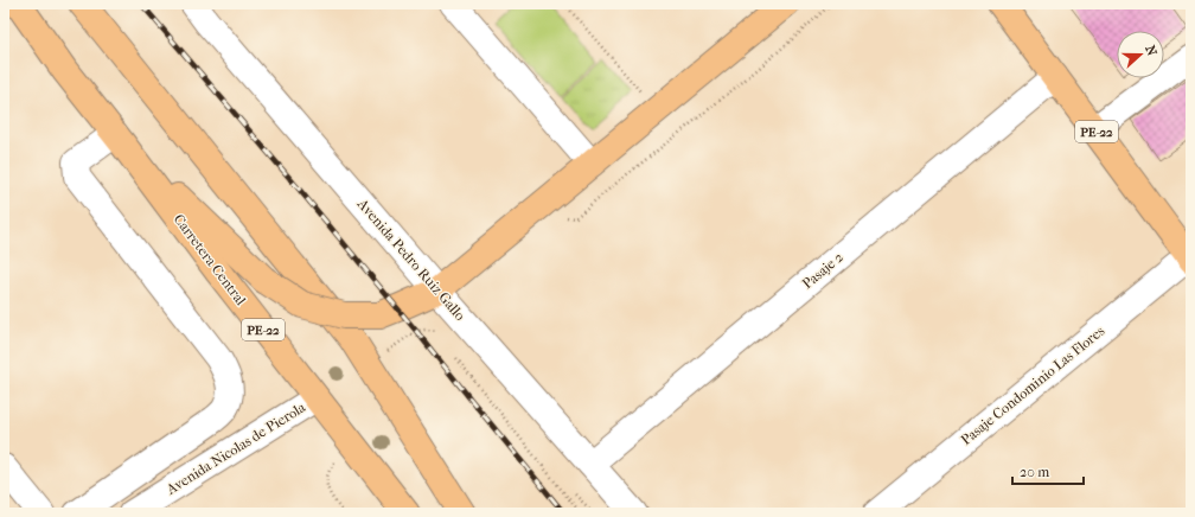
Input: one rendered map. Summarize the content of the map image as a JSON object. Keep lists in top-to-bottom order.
{
  "streets": {
    "main road": ["PE-22", "Carretera Central"],
    "street": [
      "Avenida Pedro Ruiz Gallo",
      "Pasaje 2",
      "Pasaje Condominio Las Flores",
      "Avenida Nicolas de Pierola"
    ]
  },
  "crossings": [
    ["PE-22", "Pasaje 2"],
    ["PE-22", "Pasaje Condominio Las Flores"],
    ["Carretera Central", "Avenida Nicolas de Pierola"],
    ["Avenida Pedro Ruiz Gallo", "Pasaje 2"]
  ],
  "scale_bar": "20 m",
  "north": "right"
}
